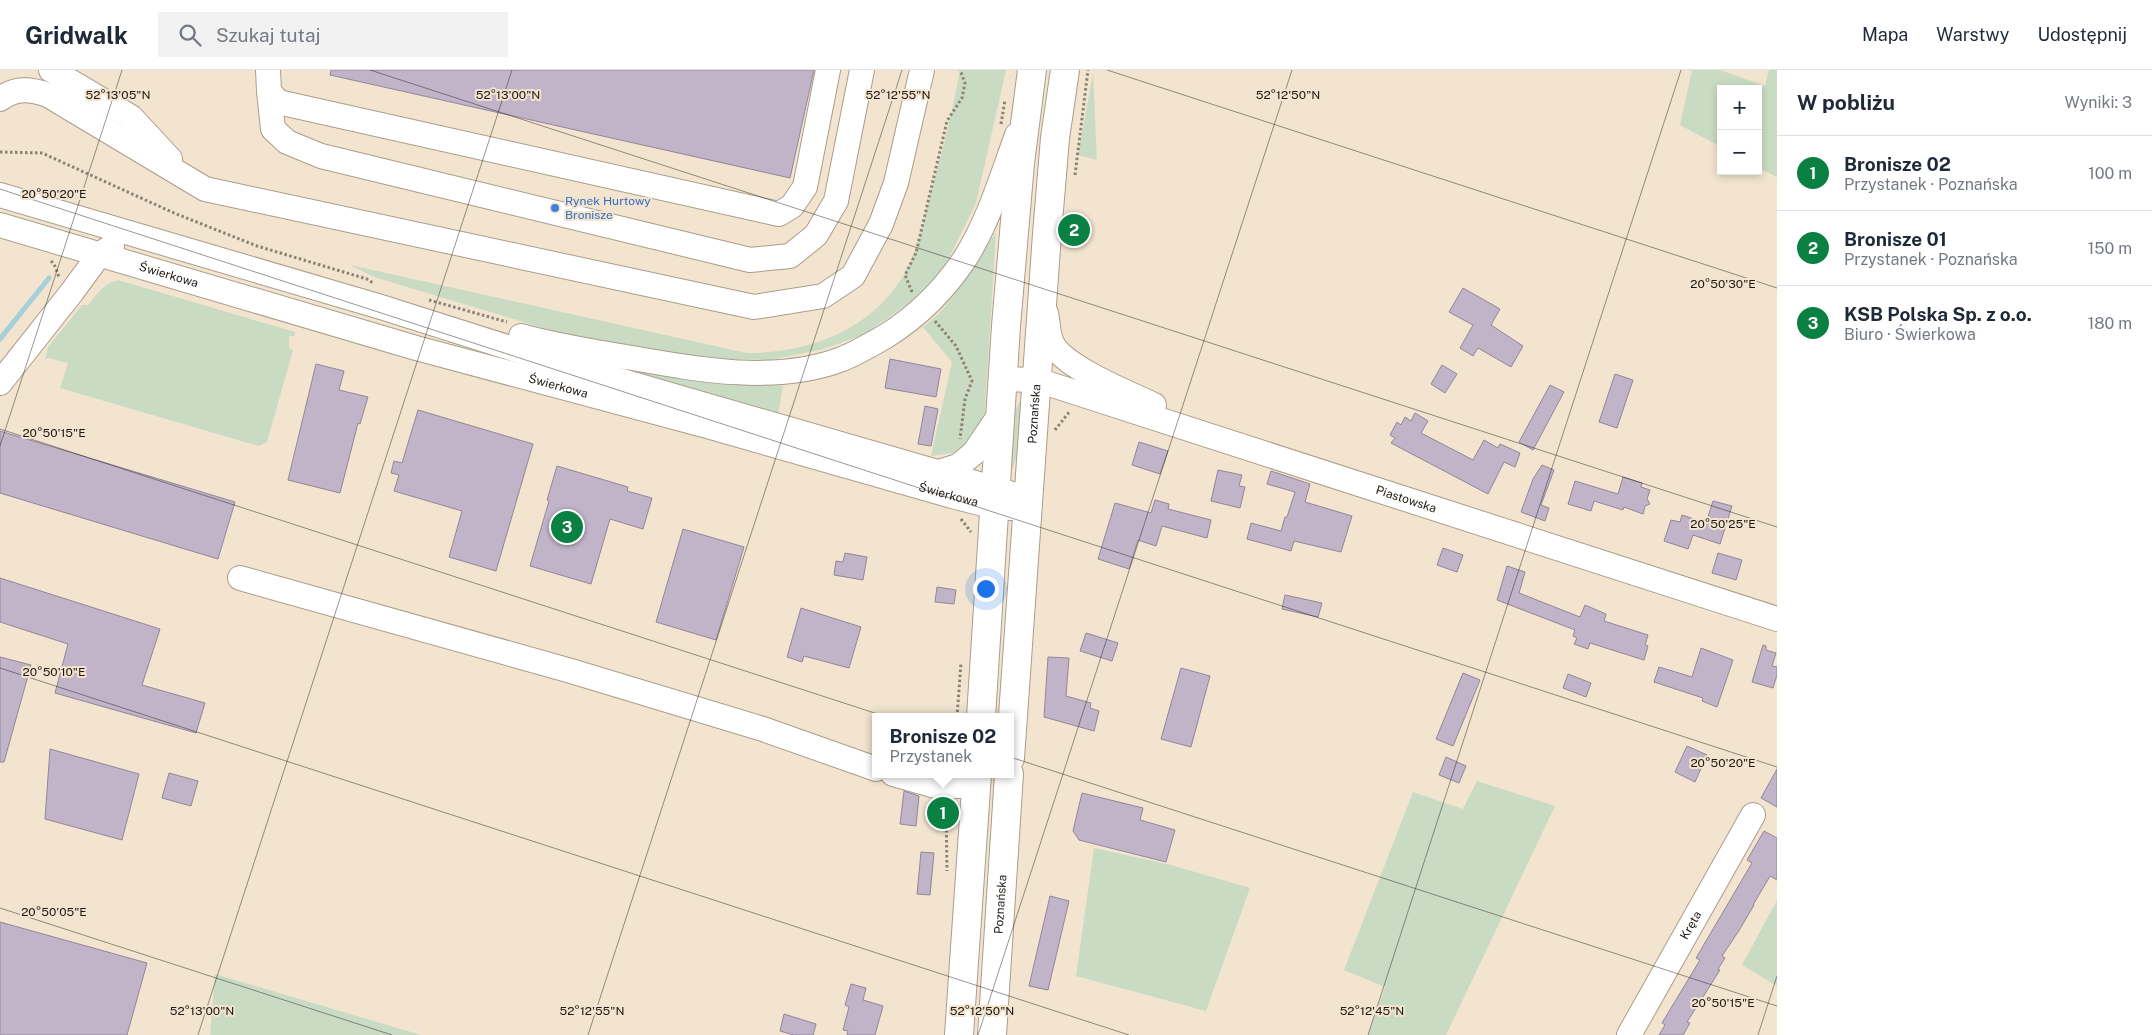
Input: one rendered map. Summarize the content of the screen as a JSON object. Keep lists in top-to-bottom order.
{
  "streets": {
    "main road": ["Poznańska"],
    "street": ["Świerkowa", "Piastowska", "Kręta"]
  },
  "crossings": [
    ["Świerkowa", "Poznańska"],
    ["Poznańska", "Piastowska"]
  ],
  "places": ["Rynek Hurtowy Bronisze"],
  "page": {
    "header": "Gridwalk",
    "search": "Szukaj tutaj",
    "nav": ["Mapa", "Warstwy", "Udostępnij"],
    "heading": ["W pobliżu", "Wyniki: 3"],
    "map_buttons": ["+", "−"],
    "list": [
      {
        "mark": "1",
        "name": "Bronisze 02",
        "note": "Przystanek · Poznańska",
        "value": "100 m"
      },
      {
        "mark": "2",
        "name": "Bronisze 01",
        "note": "Przystanek · Poznańska",
        "value": "150 m"
      },
      {
        "mark": "3",
        "name": "KSB Polska Sp. z o.o.",
        "note": "Biuro · Świerkowa",
        "value": "180 m"
      }
    ],
    "pins": ["2", "3", "1"],
    "popup": ["Bronisze 02", "Przystanek"]
  },
  "coordinates": [
    "52°13'05\"N",
    "52°13'00\"N",
    "52°12'55\"N",
    "52°12'50\"N",
    "20°50'20\"E",
    "20°50'30\"E",
    "20°50'15\"E",
    "20°50'25\"E",
    "20°50'10\"E",
    "20°50'05\"E",
    "52°12'45\"N"
  ]
}
